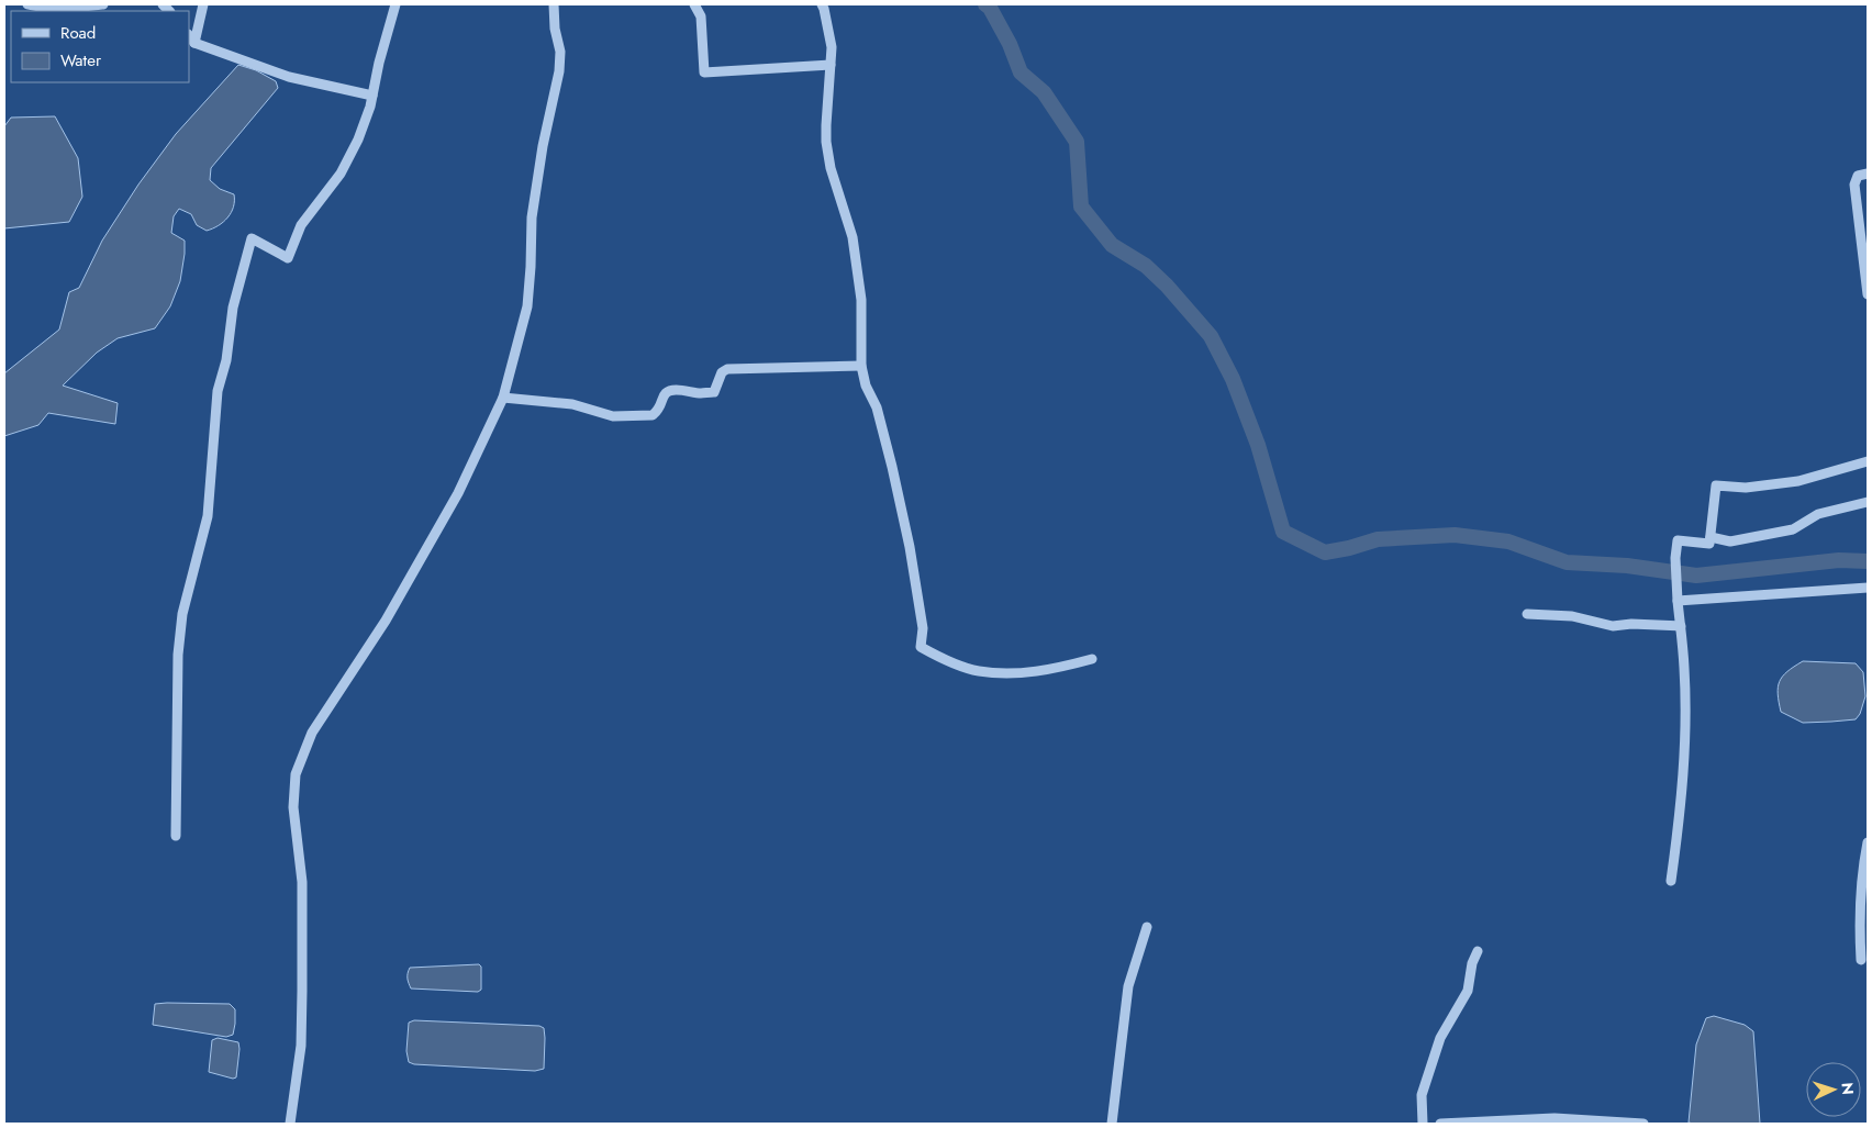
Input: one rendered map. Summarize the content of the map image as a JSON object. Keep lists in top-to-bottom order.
{
  "legend": ["Road", "Water"],
  "north": "right"
}
